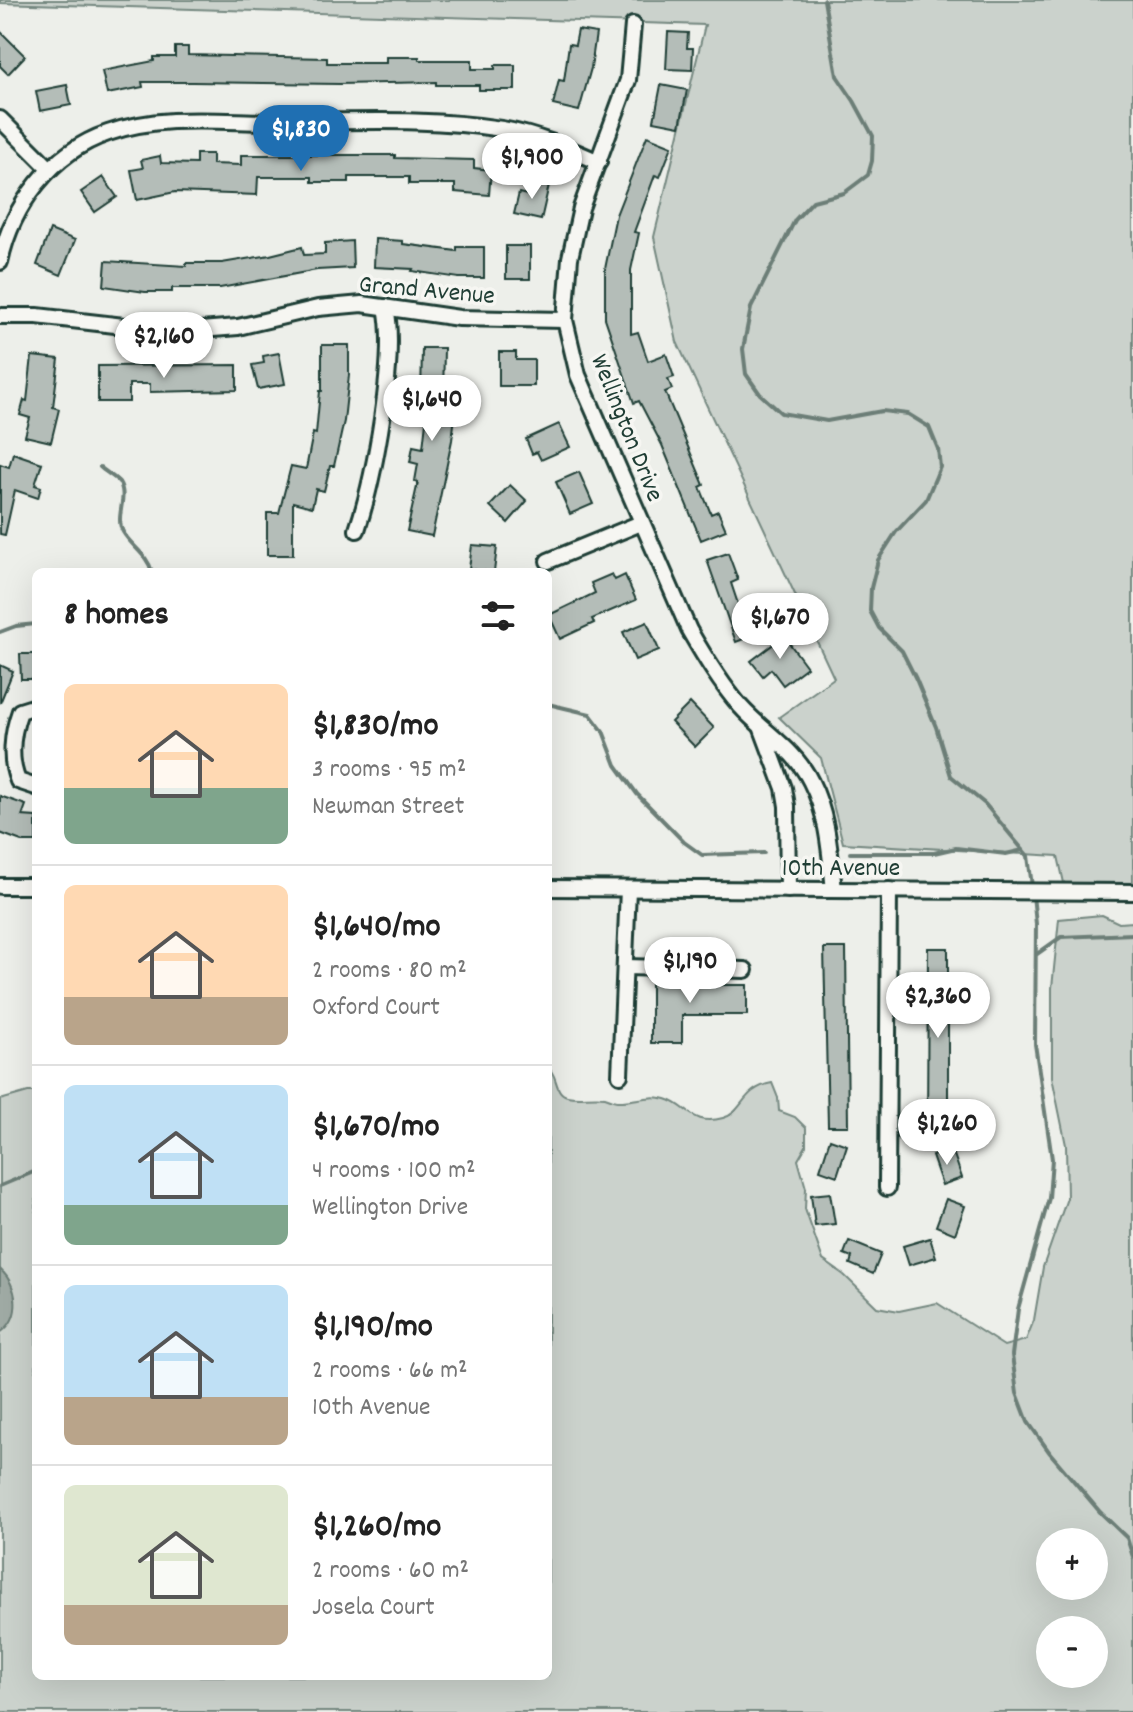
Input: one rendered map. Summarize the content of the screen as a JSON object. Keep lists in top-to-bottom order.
{
  "streets": {
    "street": ["Grand Avenue", "Wellington Drive", "10th Avenue"]
  },
  "crossings": [
    ["Grand Avenue", "Wellington Drive"],
    ["Wellington Drive", "10th Avenue"]
  ],
  "page": {
    "price": [
      "$1,830",
      "$1,900",
      "$2,160",
      "$1,640",
      "$1,670",
      "$1,190",
      "$2,360",
      "$1,260"
    ],
    "heading": "8 homes",
    "list": [
      {
        "name": "$1,830/mo",
        "note": "3 rooms · 95 m² · Newman Street"
      },
      {
        "name": "$1,640/mo",
        "note": "2 rooms · 80 m² · Oxford Court"
      },
      {
        "name": "$1,670/mo",
        "note": "4 rooms · 100 m² · Wellington Drive"
      },
      {
        "name": "$1,190/mo",
        "note": "2 rooms · 66 m² · 10th Avenue"
      },
      {
        "name": "$1,260/mo",
        "note": "2 rooms · 60 m² · Josela Court"
      }
    ],
    "map_buttons": ["+", "−"]
  }
}
